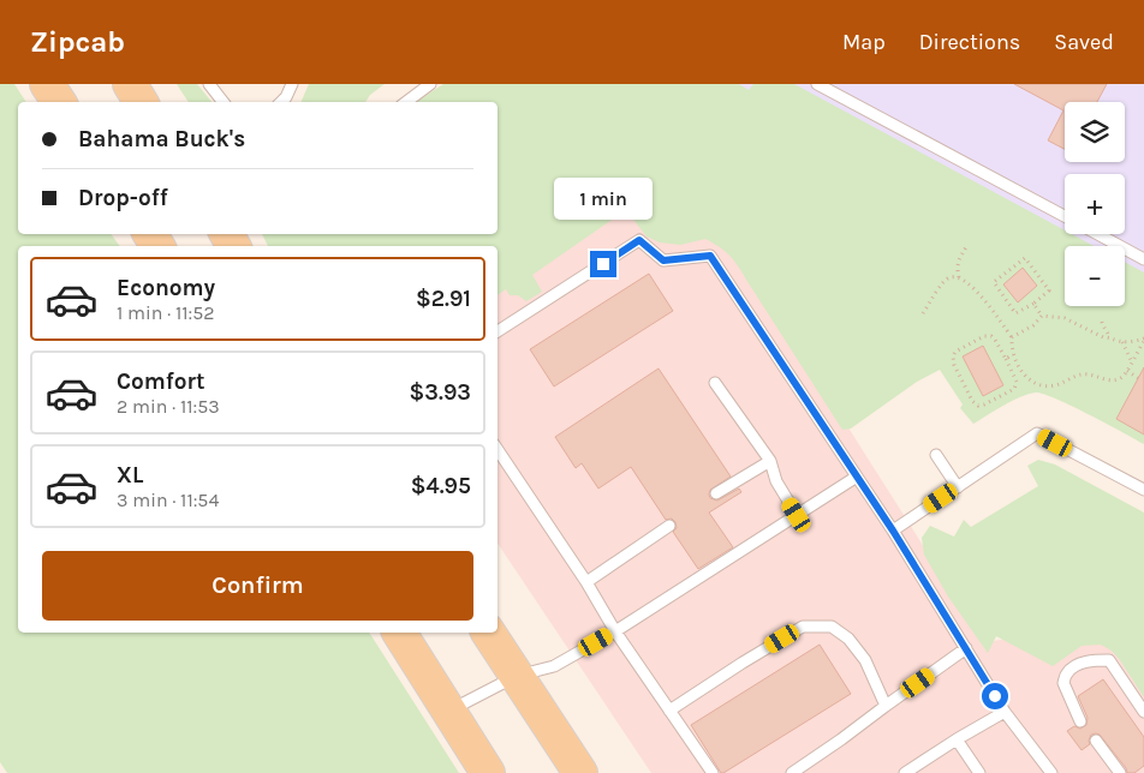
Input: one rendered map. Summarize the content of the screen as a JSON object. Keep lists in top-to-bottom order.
{
  "page": {
    "header": "Zipcab",
    "nav": ["Map", "Directions", "Saved"],
    "map_buttons": ["+", "−"],
    "banner": ["Bahama Buck's", "Drop-off"],
    "bubble": "1 min",
    "list": [
      {
        "name": "Economy",
        "note": "1 min · 11:52",
        "value": "$2.91"
      },
      {
        "name": "Comfort",
        "note": "2 min · 11:53",
        "value": "$3.93"
      },
      {
        "name": "XL",
        "note": "3 min · 11:54",
        "value": "$4.95"
      }
    ],
    "buttons": "Confirm"
  }
}
